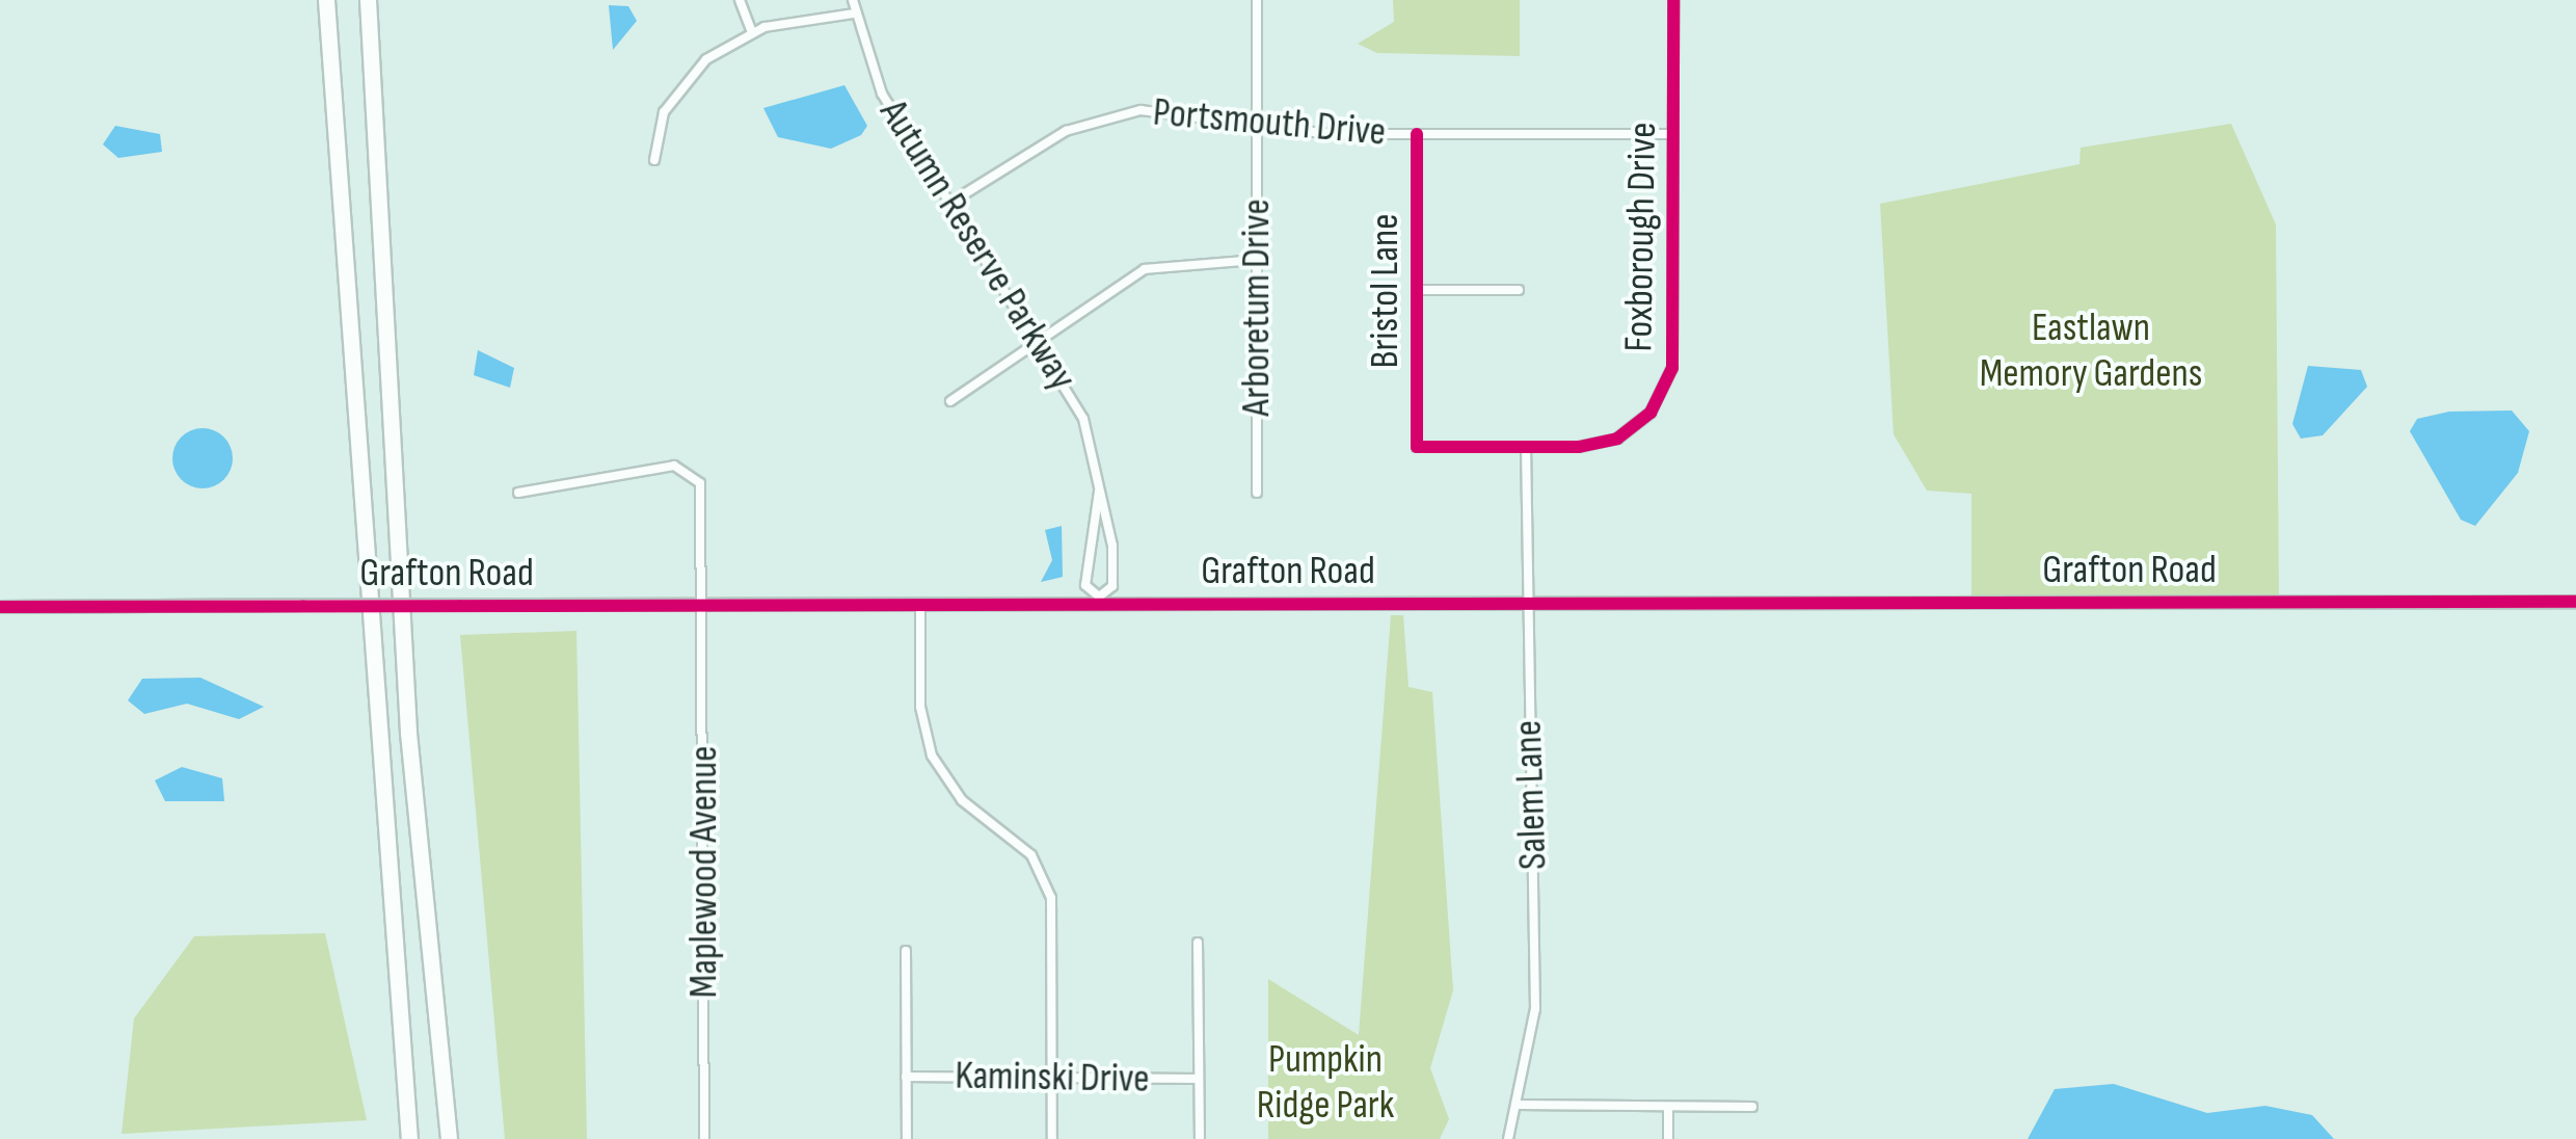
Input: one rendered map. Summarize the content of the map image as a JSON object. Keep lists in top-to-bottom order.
{
  "streets": {
    "street": [
      "Portsmouth Drive",
      "Foxborough Drive",
      "Autumn Reserve Parkway",
      "Bristol Lane",
      "Arboretum Drive",
      "Grafton Road",
      "Salem Lane",
      "Maplewood Avenue",
      "Kaminski Drive"
    ]
  },
  "crossings": [
    ["Portsmouth Drive", "Foxborough Drive"],
    ["Portsmouth Drive", "Autumn Reserve Parkway"],
    ["Portsmouth Drive", "Bristol Lane"],
    ["Portsmouth Drive", "Arboretum Drive"],
    ["Foxborough Drive", "Bristol Lane"],
    ["Foxborough Drive", "Salem Lane"],
    ["Autumn Reserve Parkway", "Grafton Road"],
    ["Grafton Road", "Salem Lane"],
    ["Grafton Road", "Maplewood Avenue"]
  ],
  "parks": ["Eastlawn Memory Gardens", "Pumpkin Ridge Park"]
}
